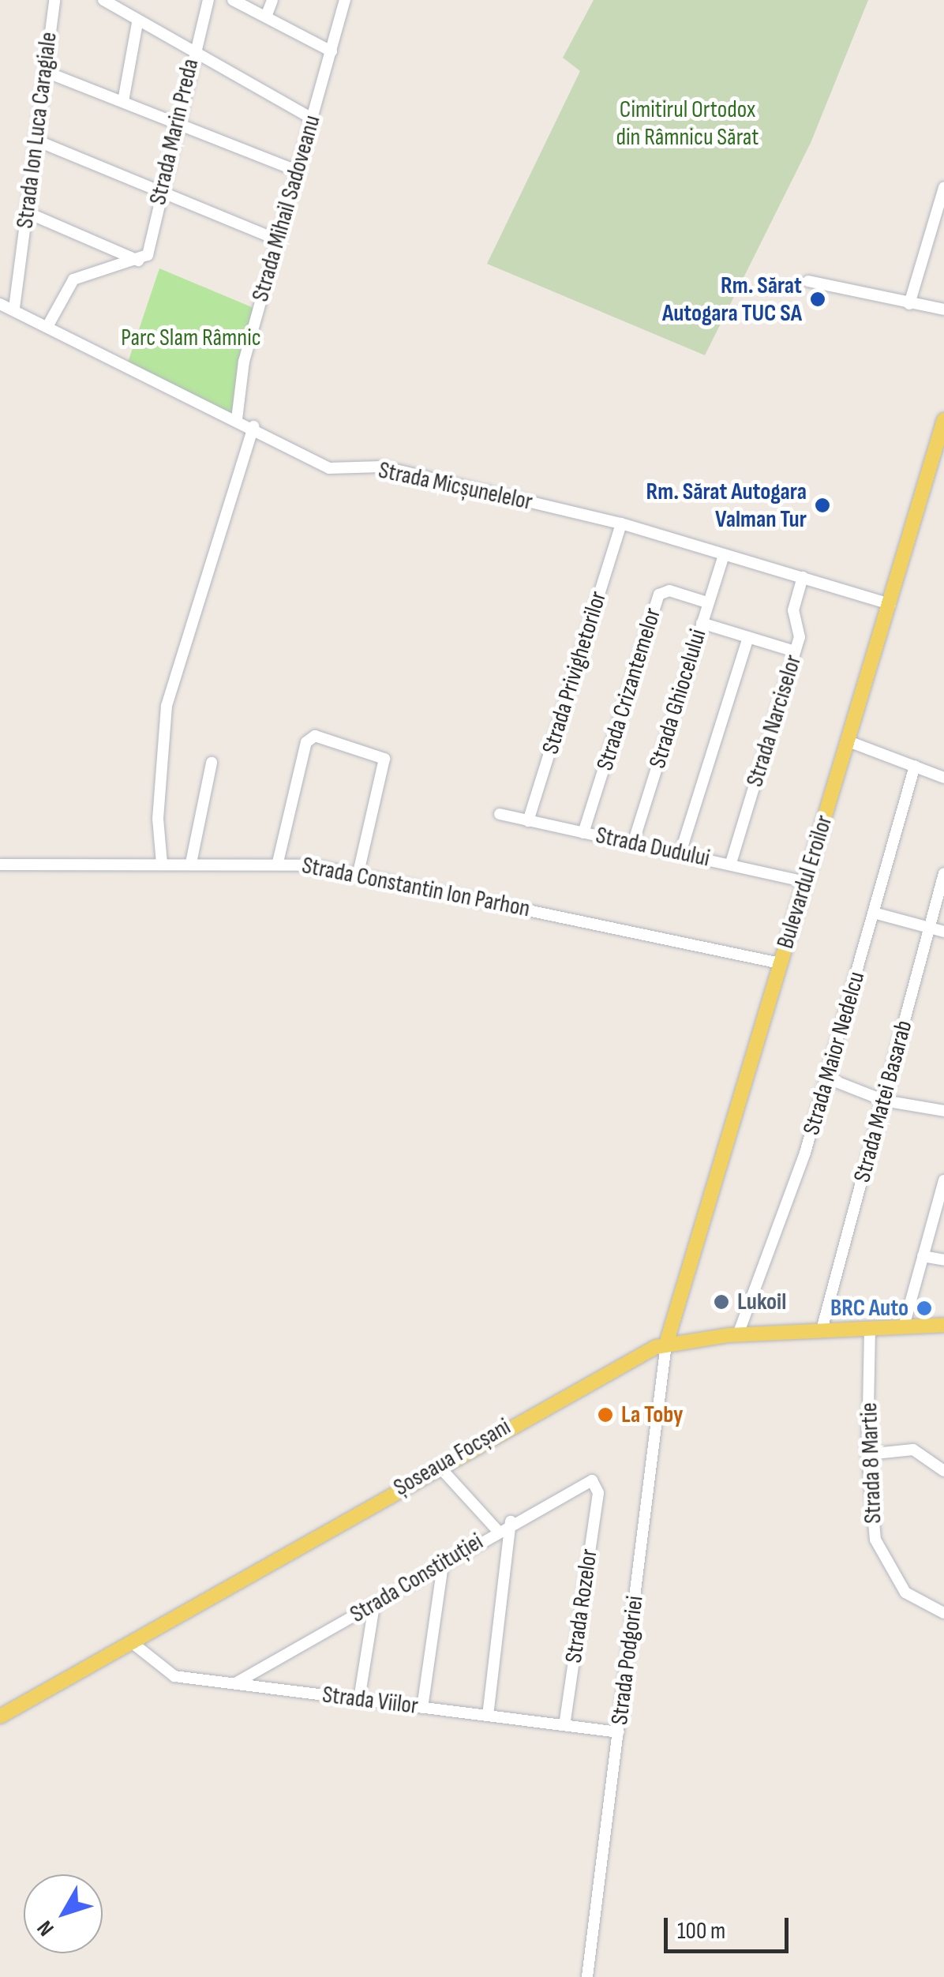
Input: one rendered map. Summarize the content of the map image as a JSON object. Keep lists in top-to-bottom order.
{
  "streets": {
    "main road": ["Bulevardul Eroilor", "Șoseaua Focșani"],
    "street": [
      "Strada Ion Luca Caragiale",
      "Strada Marin Preda",
      "Strada Mihail Sadoveanu",
      "Strada Micșunelelor",
      "Strada Privighetorilor",
      "Strada Crizantemelor",
      "Strada Ghiocelului",
      "Strada Narciselor",
      "Strada Dudului",
      "Strada Constantin Ion Parhon",
      "Strada Maior Nedelcu",
      "Strada Matei Basarab",
      "Strada 8 Martie",
      "Strada Constituției",
      "Strada Rozelor",
      "Strada Podgoriei",
      "Strada Viilor"
    ]
  },
  "crossings": [
    ["Strada Ion Luca Caragiale", "Strada Micșunelelor"],
    ["Strada Mihail Sadoveanu", "Strada Micșunelelor"],
    ["Strada Micșunelelor", "Strada Privighetorilor"],
    ["Strada Micșunelelor", "Strada Ghiocelului"],
    ["Strada Micșunelelor", "Strada Narciselor"],
    ["Strada Micșunelelor", "Bulevardul Eroilor"],
    ["Strada Privighetorilor", "Strada Dudului"],
    ["Strada Crizantemelor", "Strada Ghiocelului"],
    ["Strada Crizantemelor", "Strada Dudului"],
    ["Strada Ghiocelului", "Strada Dudului"],
    ["Strada Narciselor", "Strada Dudului"],
    ["Strada Dudului", "Bulevardul Eroilor"],
    ["Bulevardul Eroilor", "Strada Constantin Ion Parhon"],
    ["Bulevardul Eroilor", "Șoseaua Focșani"],
    ["Bulevardul Eroilor", "Strada Podgoriei"],
    ["Strada Maior Nedelcu", "Șoseaua Focșani"],
    ["Strada Matei Basarab", "Șoseaua Focșani"],
    ["Șoseaua Focșani", "Strada 8 Martie"],
    ["Șoseaua Focșani", "Strada Podgoriei"],
    ["Șoseaua Focșani", "Strada Viilor"],
    ["Strada Constituției", "Strada Rozelor"],
    ["Strada Constituției", "Strada Viilor"],
    ["Strada Rozelor", "Strada Viilor"],
    ["Strada Podgoriei", "Strada Viilor"]
  ],
  "parks": ["Cimitirul Ortodox din Râmnicu Sărat", "Parc Slam Râmnic"],
  "places": [
    "Rm. Sărat Autogara TUC SA",
    "Rm. Sărat Autogara Valman Tur",
    "Lukoil",
    "BRC Auto",
    "La Toby"
  ],
  "scale_bar": "100 m",
  "north": "bottom left"
}
